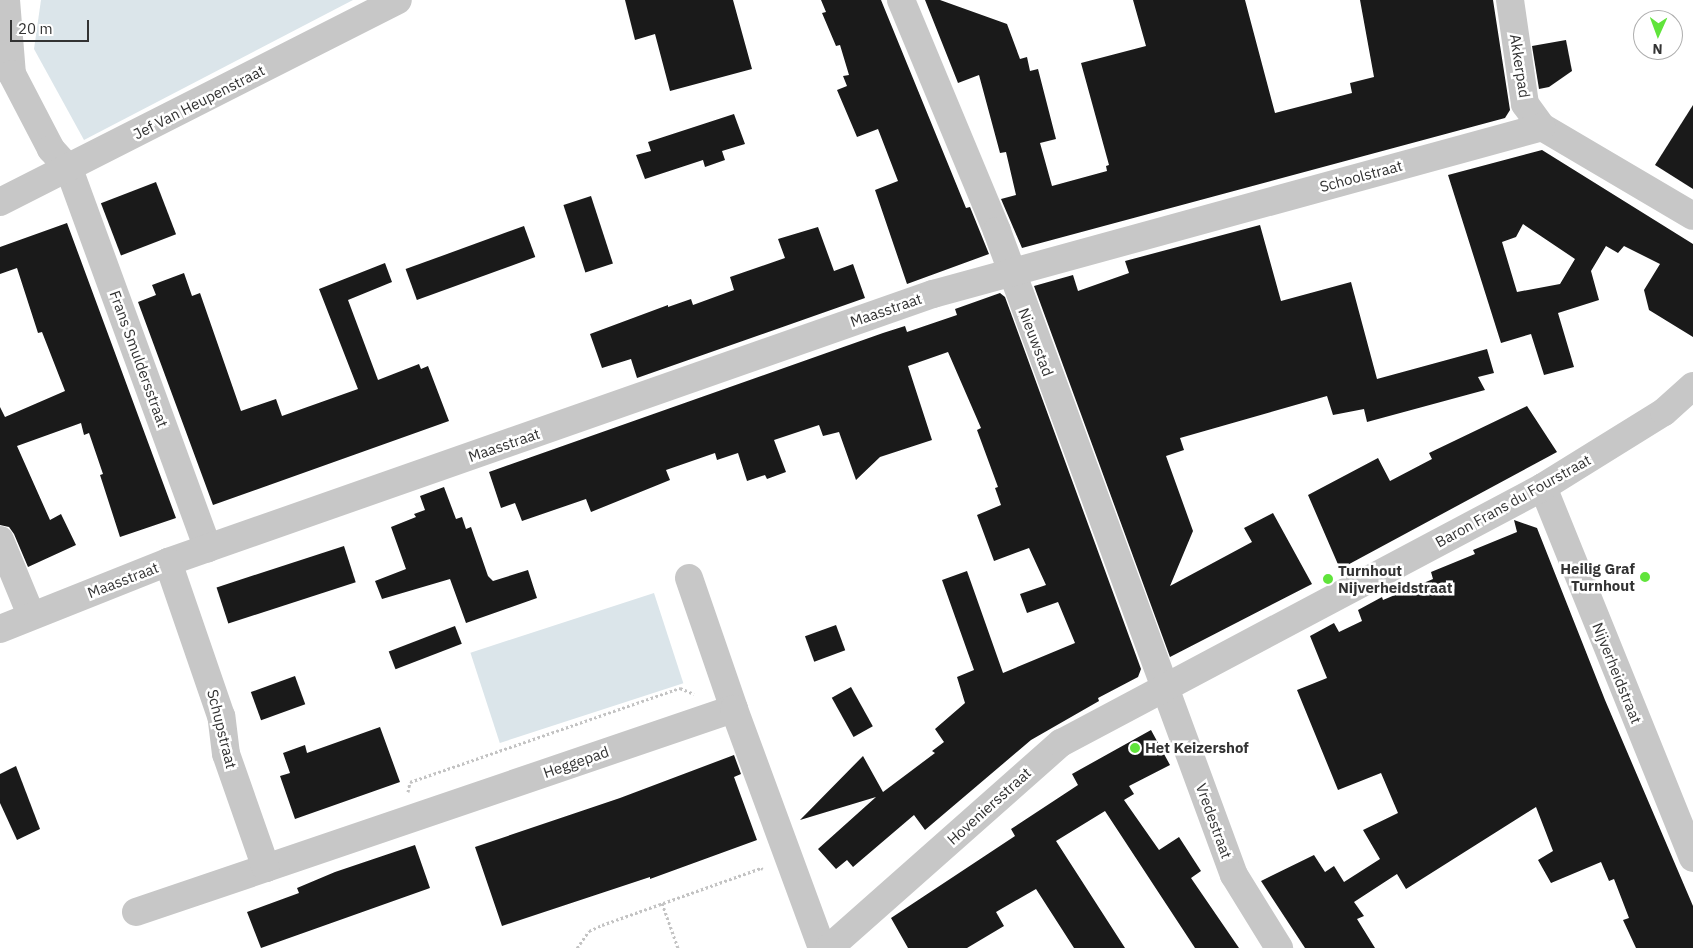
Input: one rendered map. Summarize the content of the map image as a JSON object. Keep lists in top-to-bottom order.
{
  "streets": {
    "street": [
      "Akkerpad",
      "Jef Van Heupenstraat",
      "Schoolstraat",
      "Maasstraat",
      "Nieuwstad",
      "Frans Smuldersstraat",
      "Baron Frans du Fourstraat",
      "Nijverheidstraat",
      "Schupstraat",
      "Heggepad",
      "Hoveniersstraat",
      "Vredestraat"
    ]
  },
  "crossings": [
    ["Akkerpad", "Schoolstraat"],
    ["Jef Van Heupenstraat", "Frans Smuldersstraat"],
    ["Schoolstraat", "Maasstraat"],
    ["Schoolstraat", "Nieuwstad"],
    ["Maasstraat", "Nieuwstad"],
    ["Maasstraat", "Frans Smuldersstraat"],
    ["Maasstraat", "Schupstraat"],
    ["Nieuwstad", "Baron Frans du Fourstraat"],
    ["Nieuwstad", "Hoveniersstraat"],
    ["Nieuwstad", "Vredestraat"],
    ["Baron Frans du Fourstraat", "Nijverheidstraat"],
    ["Baron Frans du Fourstraat", "Hoveniersstraat"],
    ["Baron Frans du Fourstraat", "Vredestraat"],
    ["Hoveniersstraat", "Vredestraat"]
  ],
  "places": ["Heilig Graf Turnhout", "Turnhout Nijverheidstraat", "Het Keizershof"],
  "scale_bar": "20 m",
  "north": "bottom"
}
